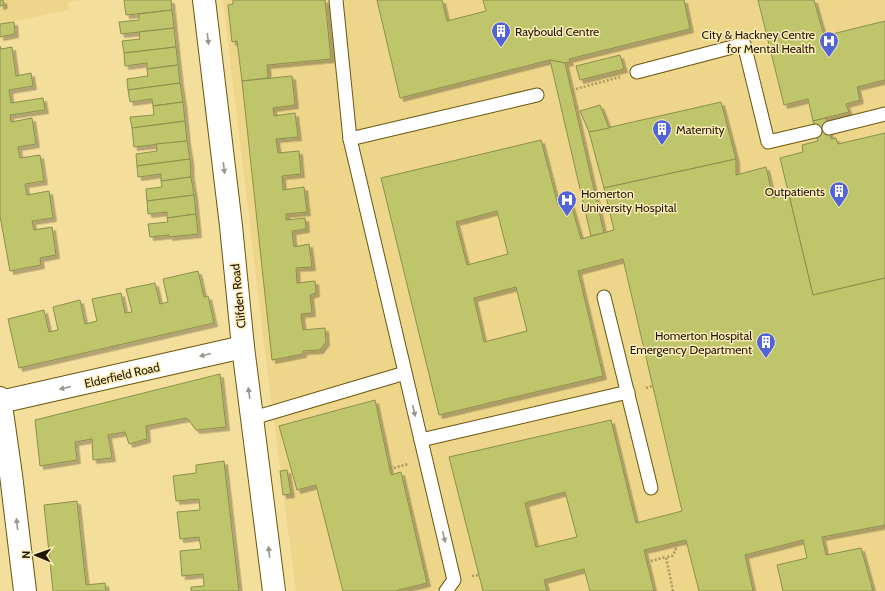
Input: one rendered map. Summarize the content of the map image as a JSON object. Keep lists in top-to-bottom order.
{
  "streets": {
    "street": ["Clifden Road", "Elderfield Road"]
  },
  "crossings": [
    ["Clifden Road", "Elderfield Road"]
  ],
  "one_way": ["Elderfield Road"],
  "places": {
    "building": [
      "Raybould Centre",
      "Maternity",
      "Outpatients",
      "Homerton Hospital Emergency Department"
    ],
    "hospital": ["City & Hackney Centre for Mental Health", "Homerton University Hospital"]
  },
  "north": "left"
}
